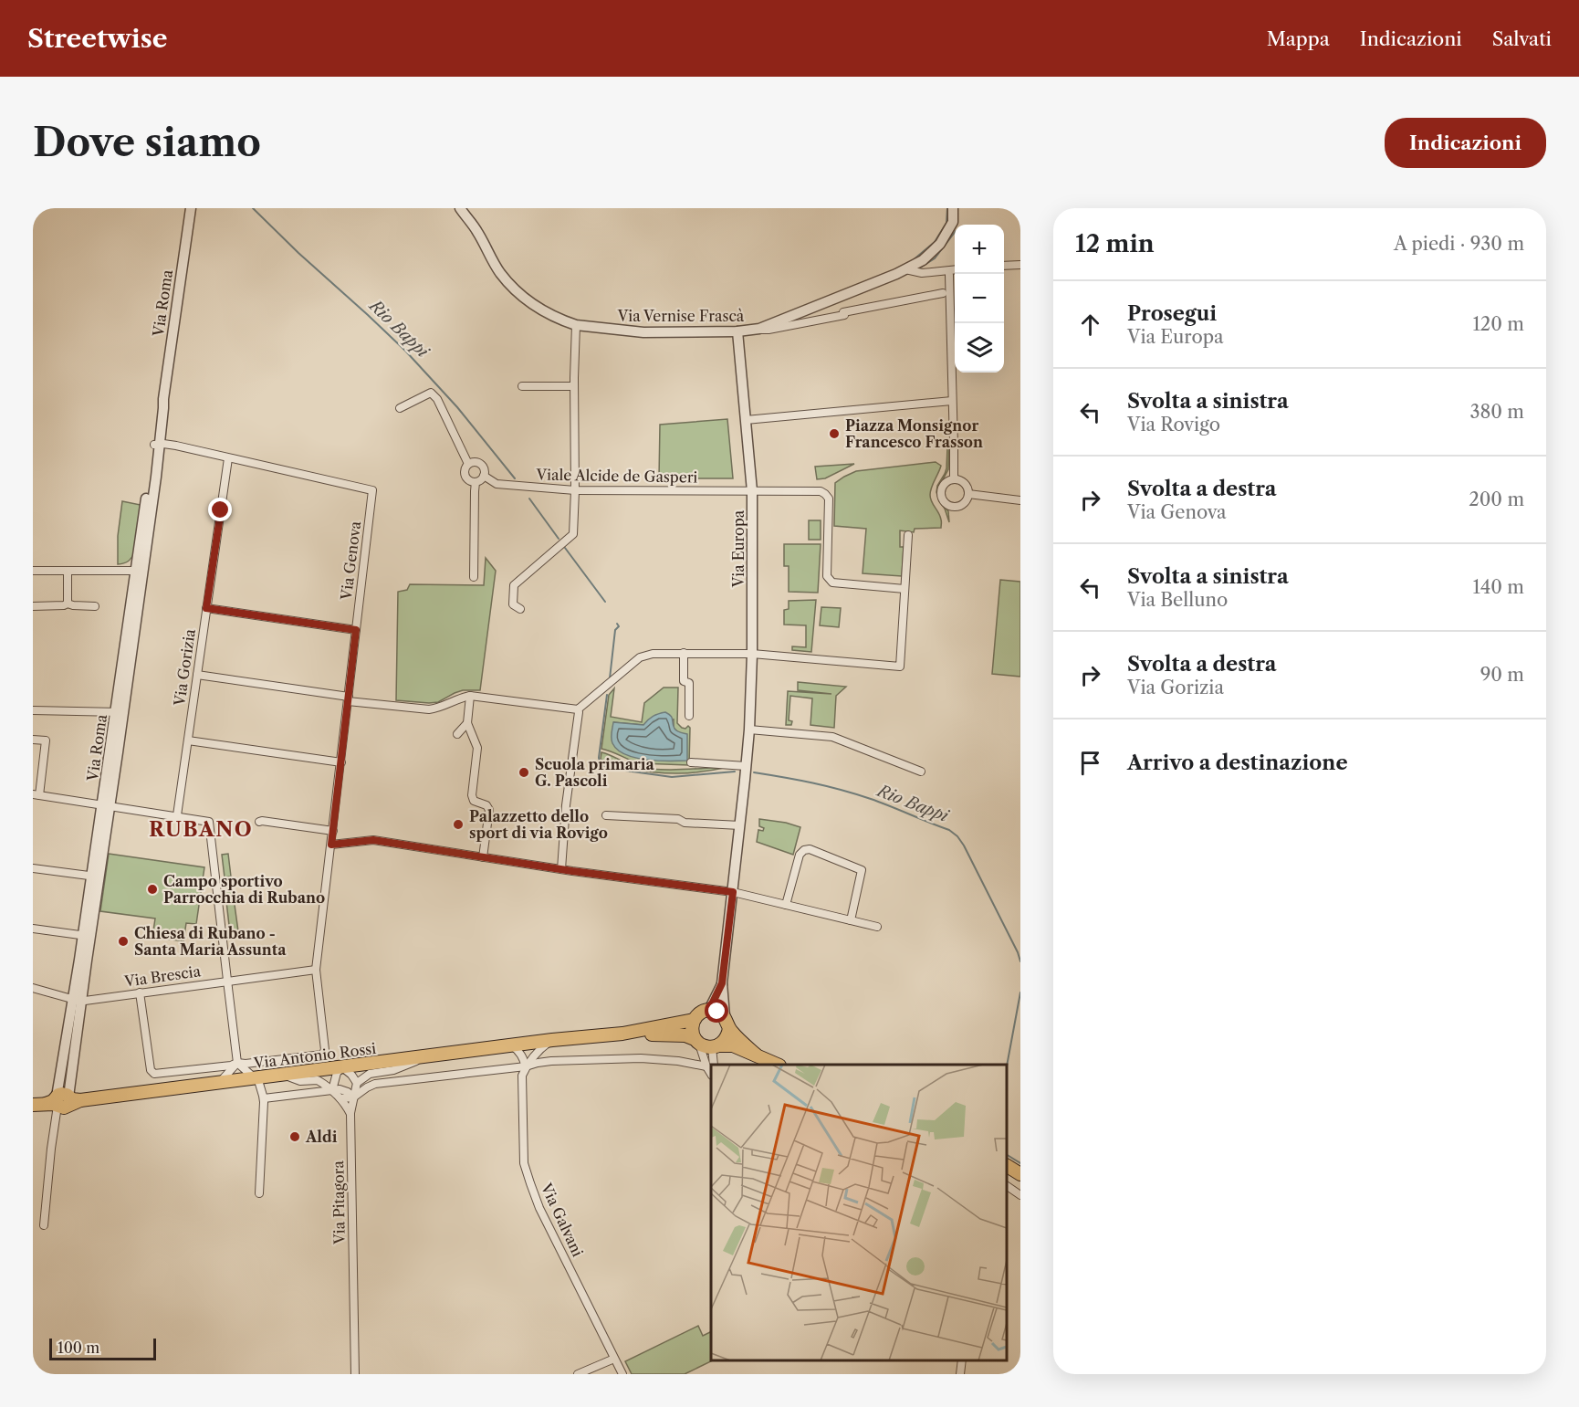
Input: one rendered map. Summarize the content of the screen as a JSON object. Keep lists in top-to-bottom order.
{
  "streets": {
    "main road": ["Via Antonio Rossi"],
    "street": [
      "Via Roma",
      "Via Vernise Frascà",
      "Viale Alcide de Gasperi",
      "Via Europa",
      "Via Genova",
      "Via Gorizia",
      "Via Brescia",
      "Via Pitagora",
      "Via Galvani"
    ]
  },
  "crossings": [
    ["Via Roma", "Via Brescia"],
    ["Via Roma", "Via Antonio Rossi"],
    ["Via Vernise Frascà", "Via Europa"],
    ["Viale Alcide de Gasperi", "Via Europa"],
    ["Via Europa", "Via Antonio Rossi"],
    ["Via Genova", "Via Gorizia"],
    ["Via Genova", "Via Brescia"],
    ["Via Genova", "Via Antonio Rossi"],
    ["Via Brescia", "Via Antonio Rossi"]
  ],
  "districts": ["RUBANO"],
  "water": ["Rio Bappi"],
  "places": [
    "Piazza Monsignor Francesco Frasson",
    "Scuola primaria G. Pascoli",
    "Palazzetto dello sport di via Rovigo",
    "Campo sportivo Parrocchia di Rubano",
    "Chiesa di Rubano - Santa Maria Assunta",
    "Aldi"
  ],
  "scale_bar": "100 m",
  "page": {
    "header": "Streetwise",
    "nav": ["Mappa", "Indicazioni", "Salvati"],
    "buttons": "Indicazioni",
    "title": "Dove siamo",
    "heading": ["12 min", "A piedi · 930 m"],
    "map_buttons": ["+", "−"],
    "list": [
      ["Prosegui", "Via Europa", "120 m"],
      ["Svolta a sinistra", "Via Rovigo", "380 m"],
      ["Svolta a destra", "Via Genova", "200 m"],
      ["Svolta a sinistra", "Via Belluno", "140 m"],
      ["Svolta a destra", "Via Gorizia", "90 m"],
      "Arrivo a destinazione"
    ],
    "scale": "100 m"
  }
}
